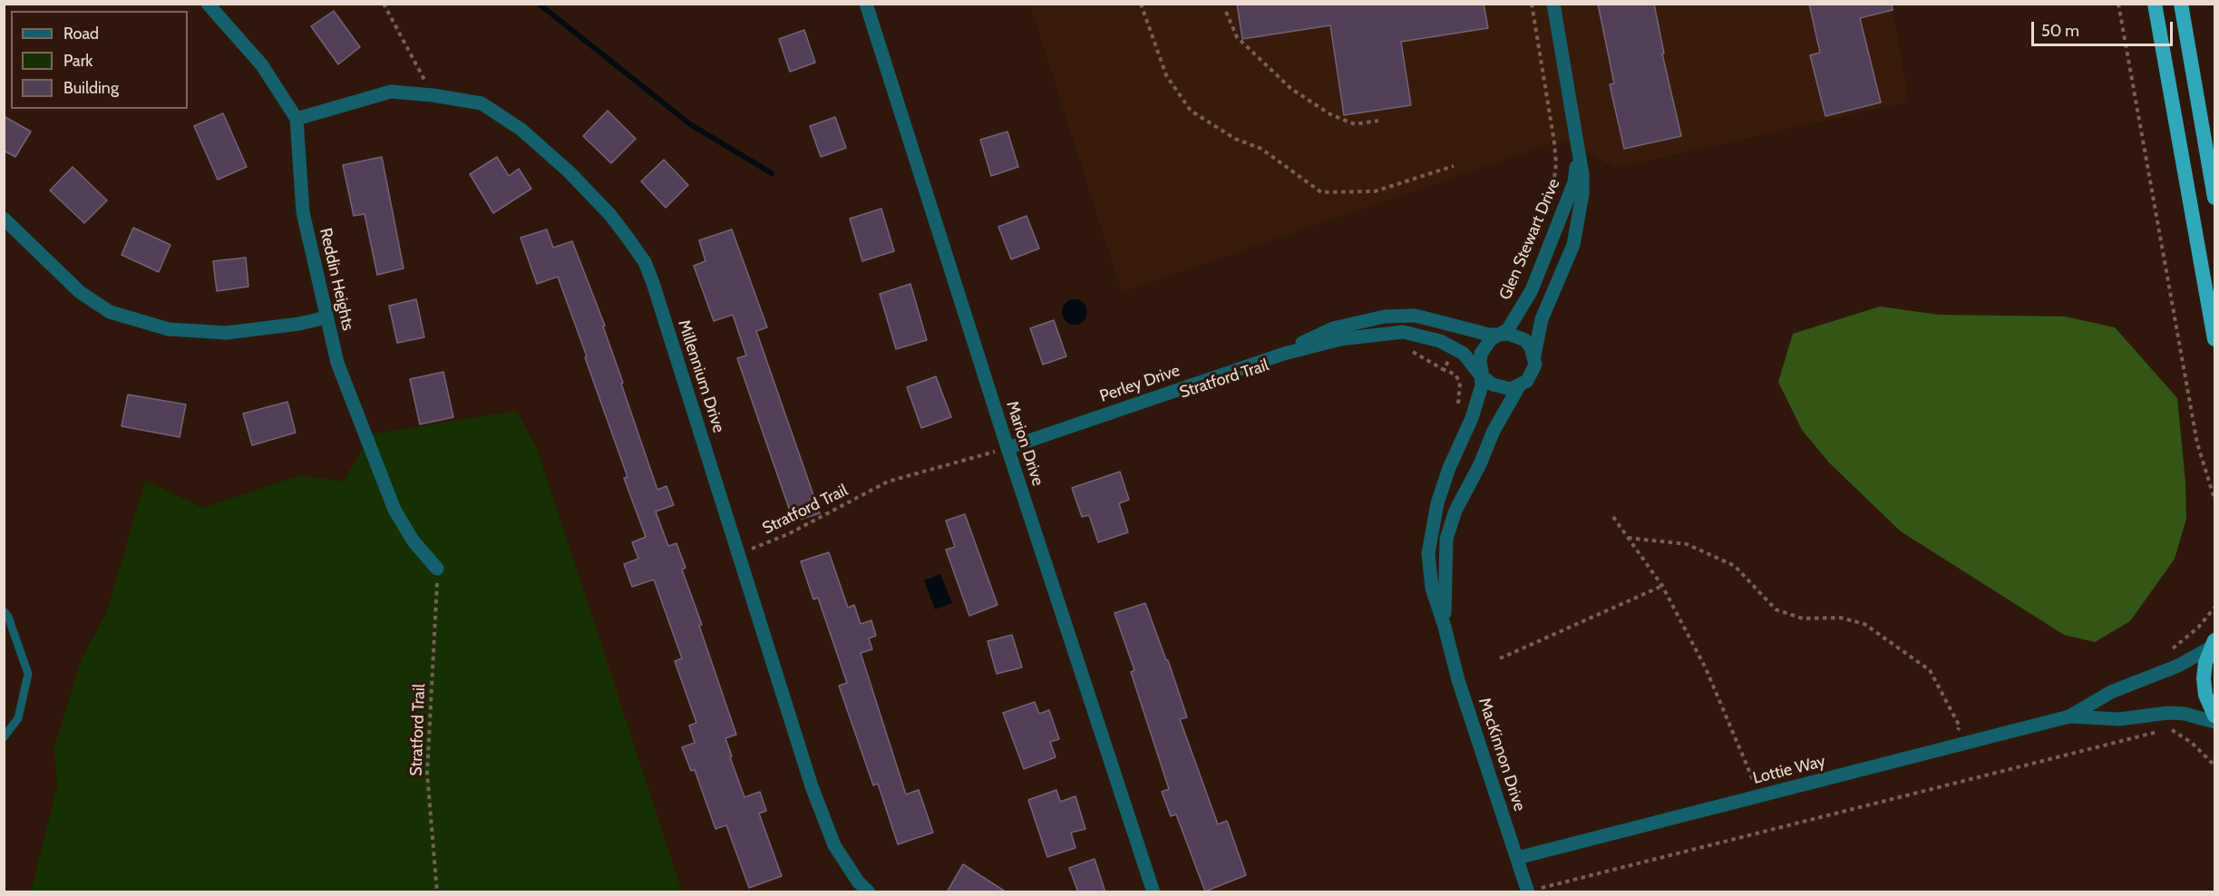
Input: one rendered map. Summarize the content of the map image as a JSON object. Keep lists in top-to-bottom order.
{
  "streets": {
    "street": [
      "Glen Stewart Drive",
      "Reddin Heights",
      "Millennium Drive",
      "Perley Drive",
      "Marion Drive",
      "MacKinnon Drive",
      "Lottie Way"
    ],
    "path": ["Stratford Trail"]
  },
  "crossings": [
    ["Glen Stewart Drive", "Perley Drive"],
    ["Glen Stewart Drive", "MacKinnon Drive"],
    ["Reddin Heights", "Millennium Drive"],
    ["Reddin Heights", "Stratford Trail"],
    ["Millennium Drive", "Stratford Trail"],
    ["Stratford Trail", "Perley Drive"],
    ["Stratford Trail", "Marion Drive"],
    ["Perley Drive", "Marion Drive"],
    ["Perley Drive", "MacKinnon Drive"],
    ["MacKinnon Drive", "Lottie Way"]
  ],
  "legend": ["Road", "Park", "Building"],
  "scale_bar": "50 m"
}
